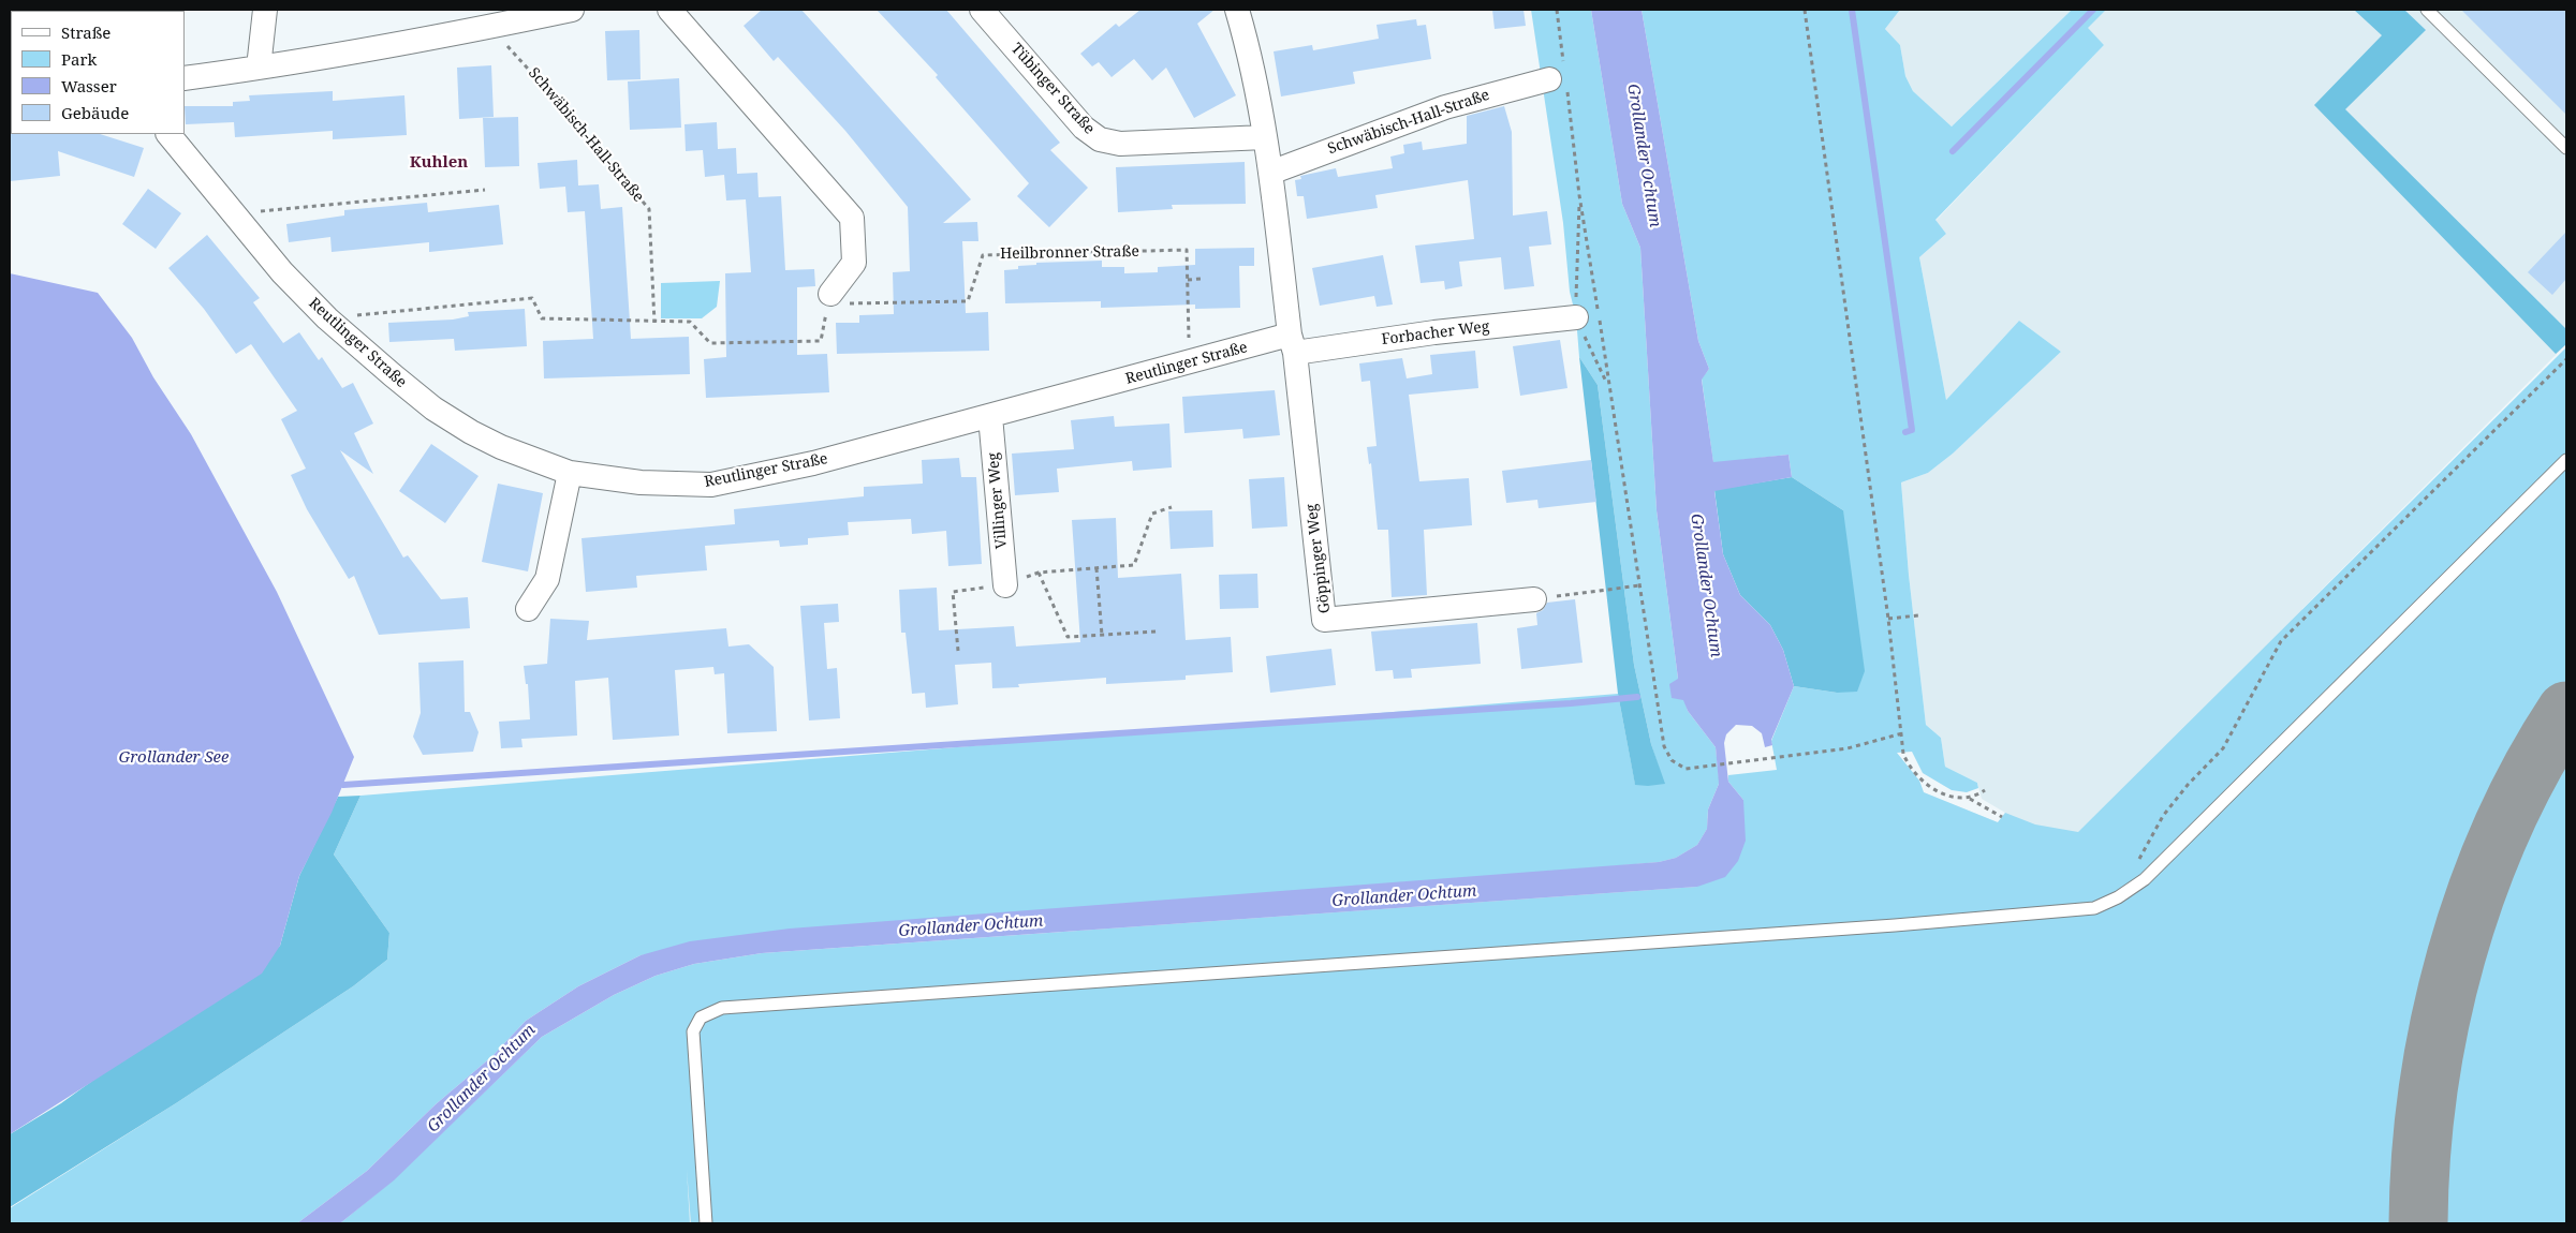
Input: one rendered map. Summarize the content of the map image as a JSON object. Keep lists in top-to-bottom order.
{
  "streets": {
    "street": [
      "Tübinger Straße",
      "Schwäbisch-Hall-Straße",
      "Forbacher Weg",
      "Reutlinger Straße",
      "Villinger Weg",
      "Göppinger Weg"
    ],
    "path": ["Heilbronner Straße"]
  },
  "crossings": [
    ["Forbacher Weg", "Reutlinger Straße"],
    ["Forbacher Weg", "Göppinger Weg"],
    ["Reutlinger Straße", "Villinger Weg"],
    ["Reutlinger Straße", "Göppinger Weg"]
  ],
  "districts": ["Kuhlen"],
  "water": ["Grollander Ochtum", "Grollander See"],
  "legend": [
    "Straße",
    "Park",
    "Wasser",
    "Gebäude"
  ]
}
